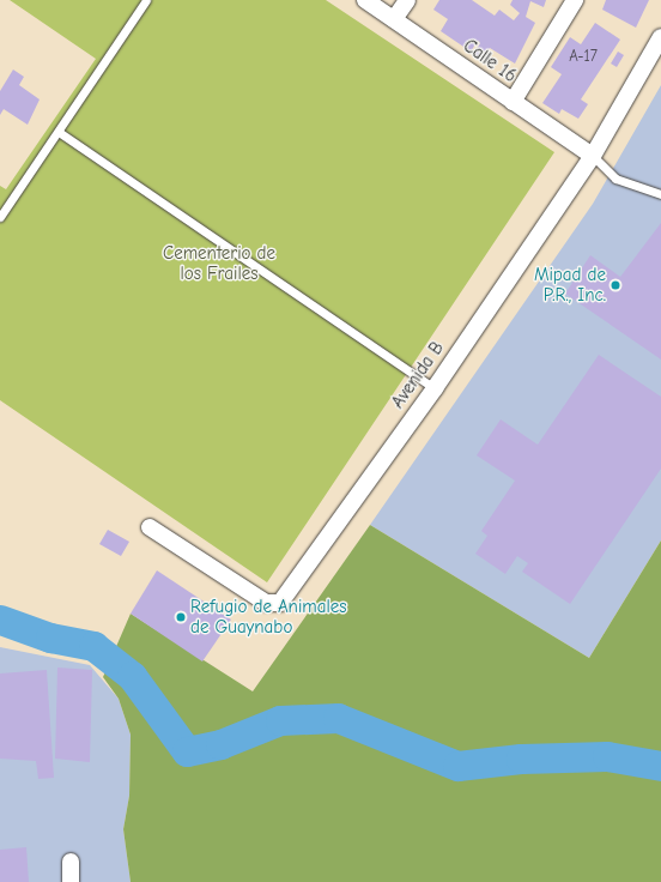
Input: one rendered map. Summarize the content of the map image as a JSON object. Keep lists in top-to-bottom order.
{
  "streets": {
    "street": ["Calle 16", "Avenida B"]
  },
  "crossings": [
    ["Calle 16", "Avenida B"]
  ],
  "parks": ["Cementerio de los Frailes"],
  "places": ["Mipad de P.R., Inc.", "Refugio de Animales de Guaynabo"],
  "house_numbers": ["A-17"]
}
